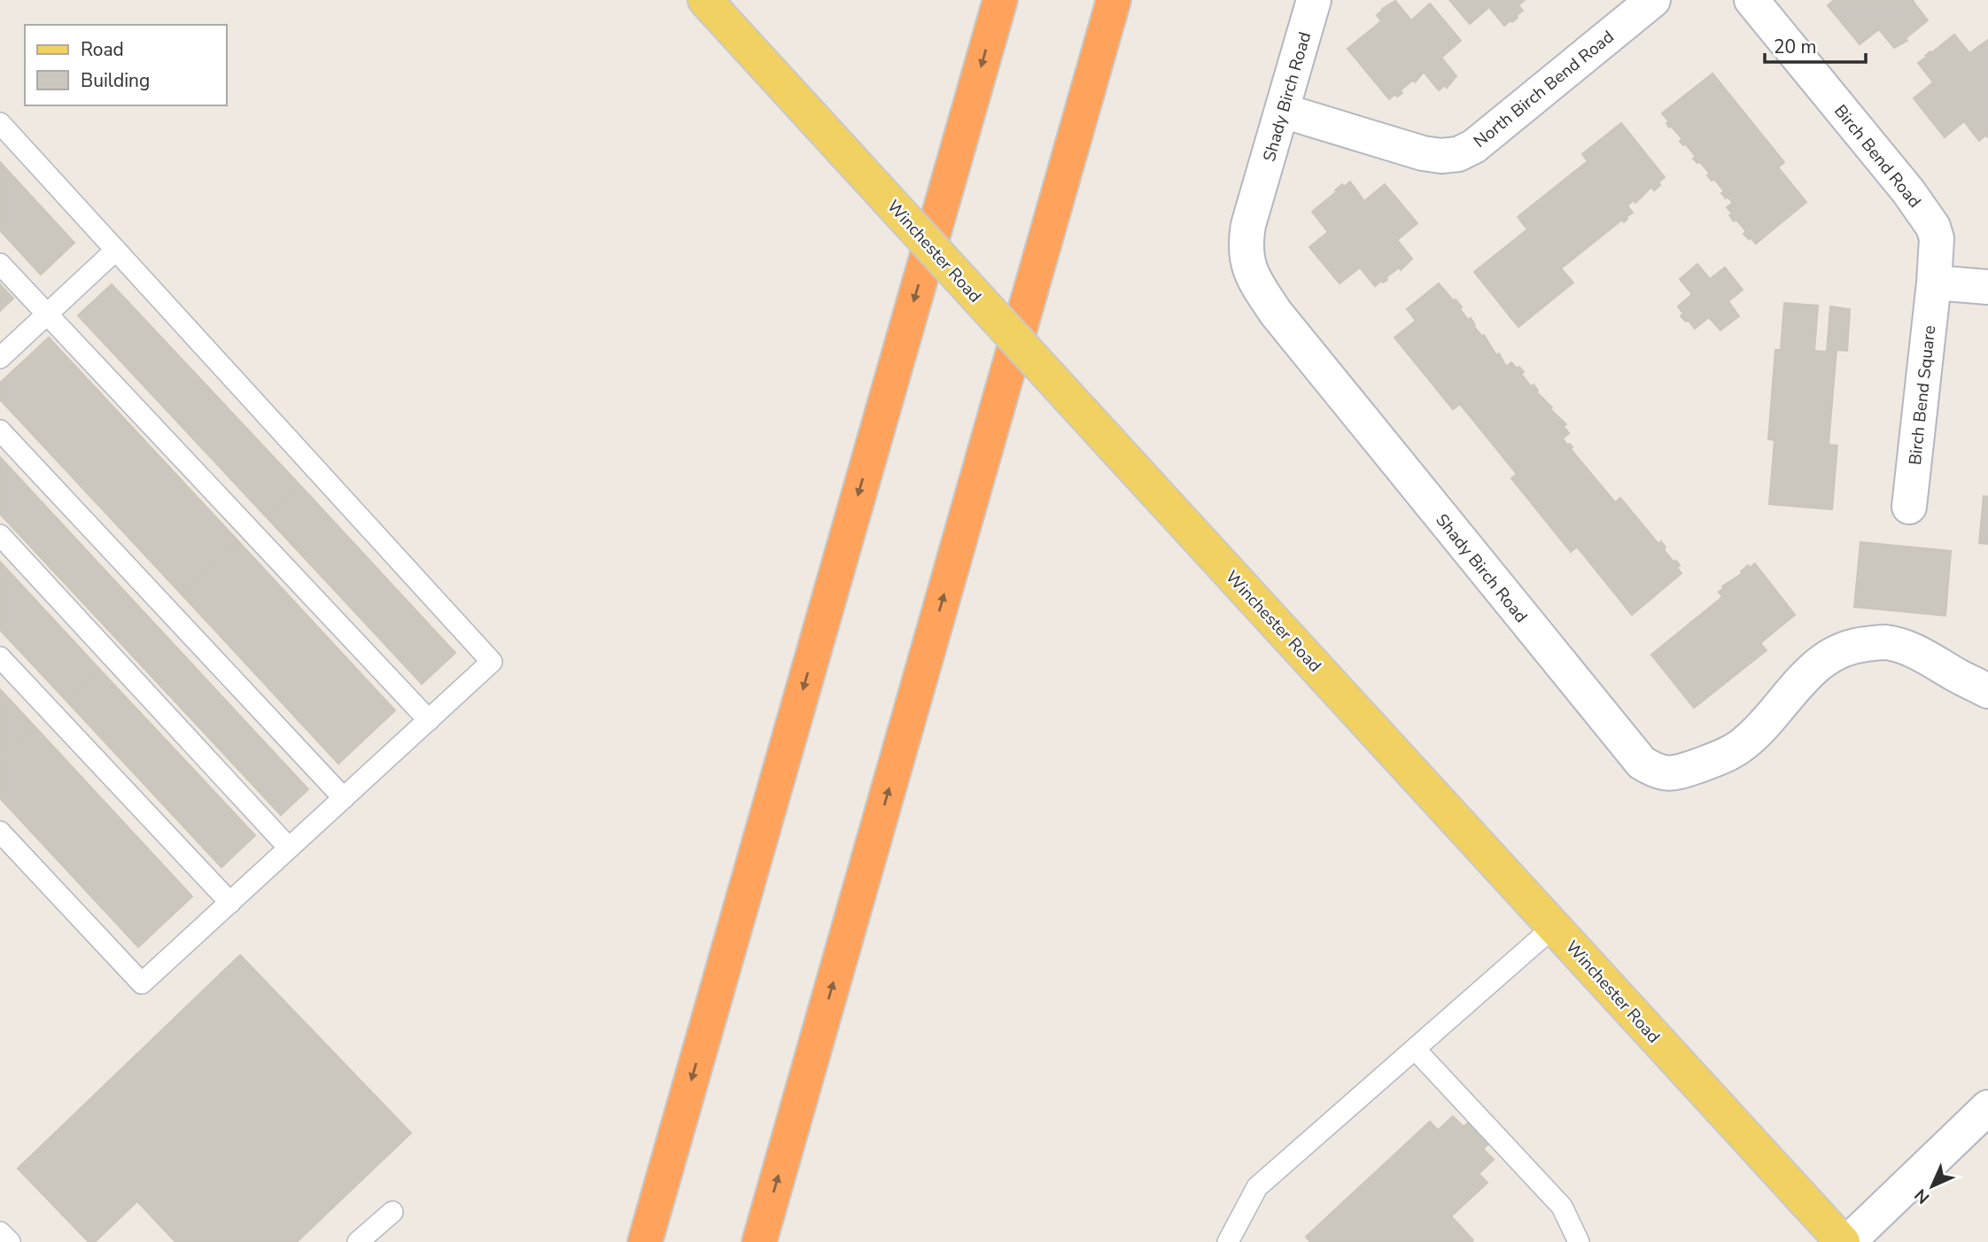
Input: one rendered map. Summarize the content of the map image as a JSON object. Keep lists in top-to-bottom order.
{
  "streets": {
    "main road": ["Winchester Road"],
    "street": [
      "North Birch Bend Road",
      "Shady Birch Road",
      "Birch Bend Road",
      "Birch Bend Square"
    ]
  },
  "crossings": [
    ["North Birch Bend Road", "Shady Birch Road"],
    ["Birch Bend Road", "Birch Bend Square"]
  ],
  "legend": ["Road", "Building"],
  "scale_bar": "20 m",
  "north": "bottom left"
}
